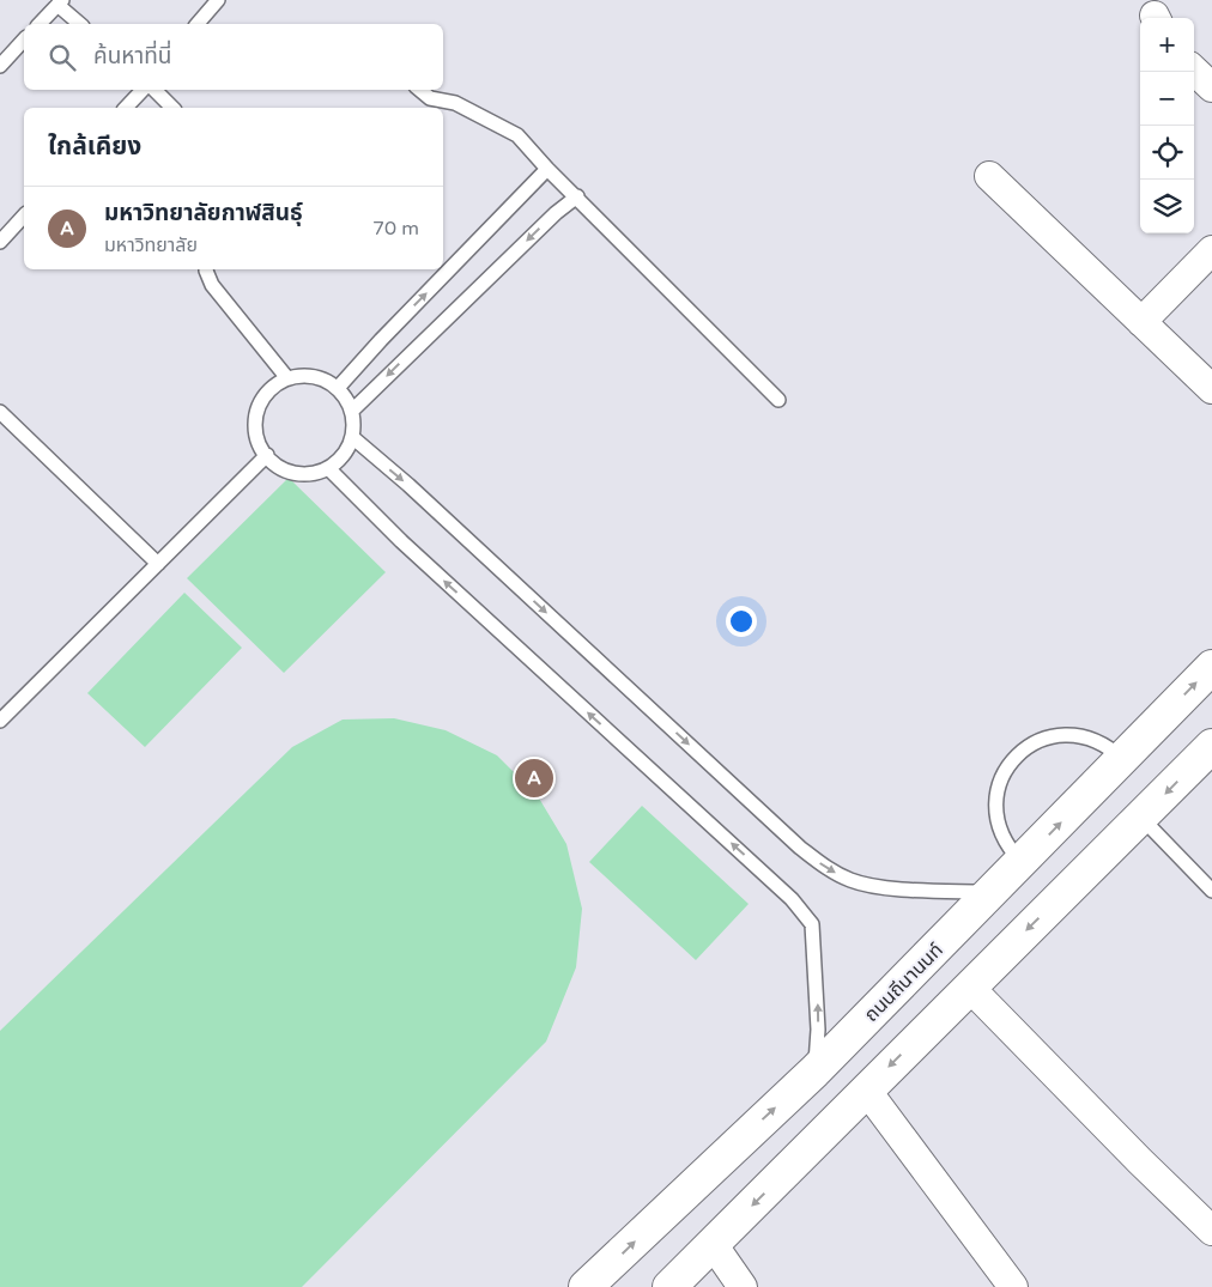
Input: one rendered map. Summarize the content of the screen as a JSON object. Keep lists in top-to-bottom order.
{
  "streets": {
    "main road": ["ถนนถีนานนท์"]
  },
  "page": {
    "map_buttons": ["+", "−"],
    "search": "ค้นหาที่นี่",
    "heading": "ใกล้เคียง",
    "list": [
      {
        "mark": "A",
        "name": "มหาวิทยาลัยกาฬสินธุ์",
        "note": "มหาวิทยาลัย",
        "value": "70 m"
      }
    ],
    "pins": "A"
  }
}
